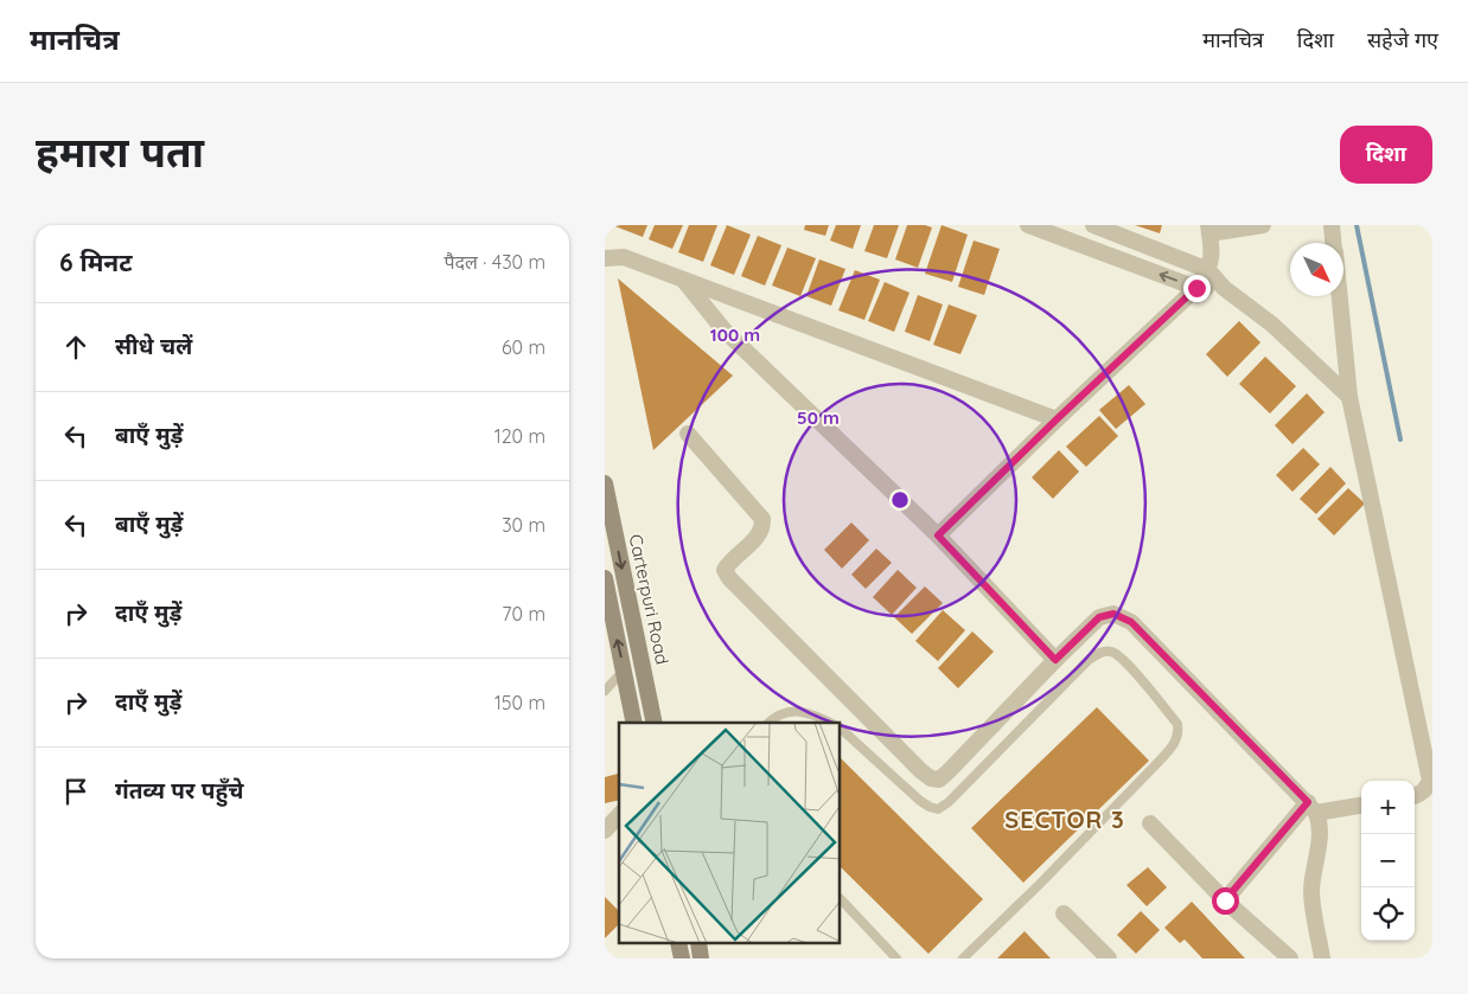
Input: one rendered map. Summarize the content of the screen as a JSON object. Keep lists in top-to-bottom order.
{
  "streets": {
    "main road": ["Carterpuri Road"]
  },
  "districts": ["SECTOR 3"],
  "north": "bottom right",
  "page": {
    "header": "मानचित्र",
    "nav": ["मानचित्र", "दिशा", "सहेजे गए"],
    "title": "हमारा पता",
    "buttons": "दिशा",
    "heading": ["6 मिनट", "पैदल · 430 m"],
    "list": [
      ["सीधे चलें", "60 m"],
      ["बाएँ मुड़ें", "120 m"],
      ["बाएँ मुड़ें", "30 m"],
      ["दाएँ मुड़ें", "70 m"],
      ["दाएँ मुड़ें", "150 m"],
      "गंतव्य पर पहुँचे"
    ],
    "map_buttons": ["+", "−"]
  },
  "rings": ["100 m", "50 m"]
}
